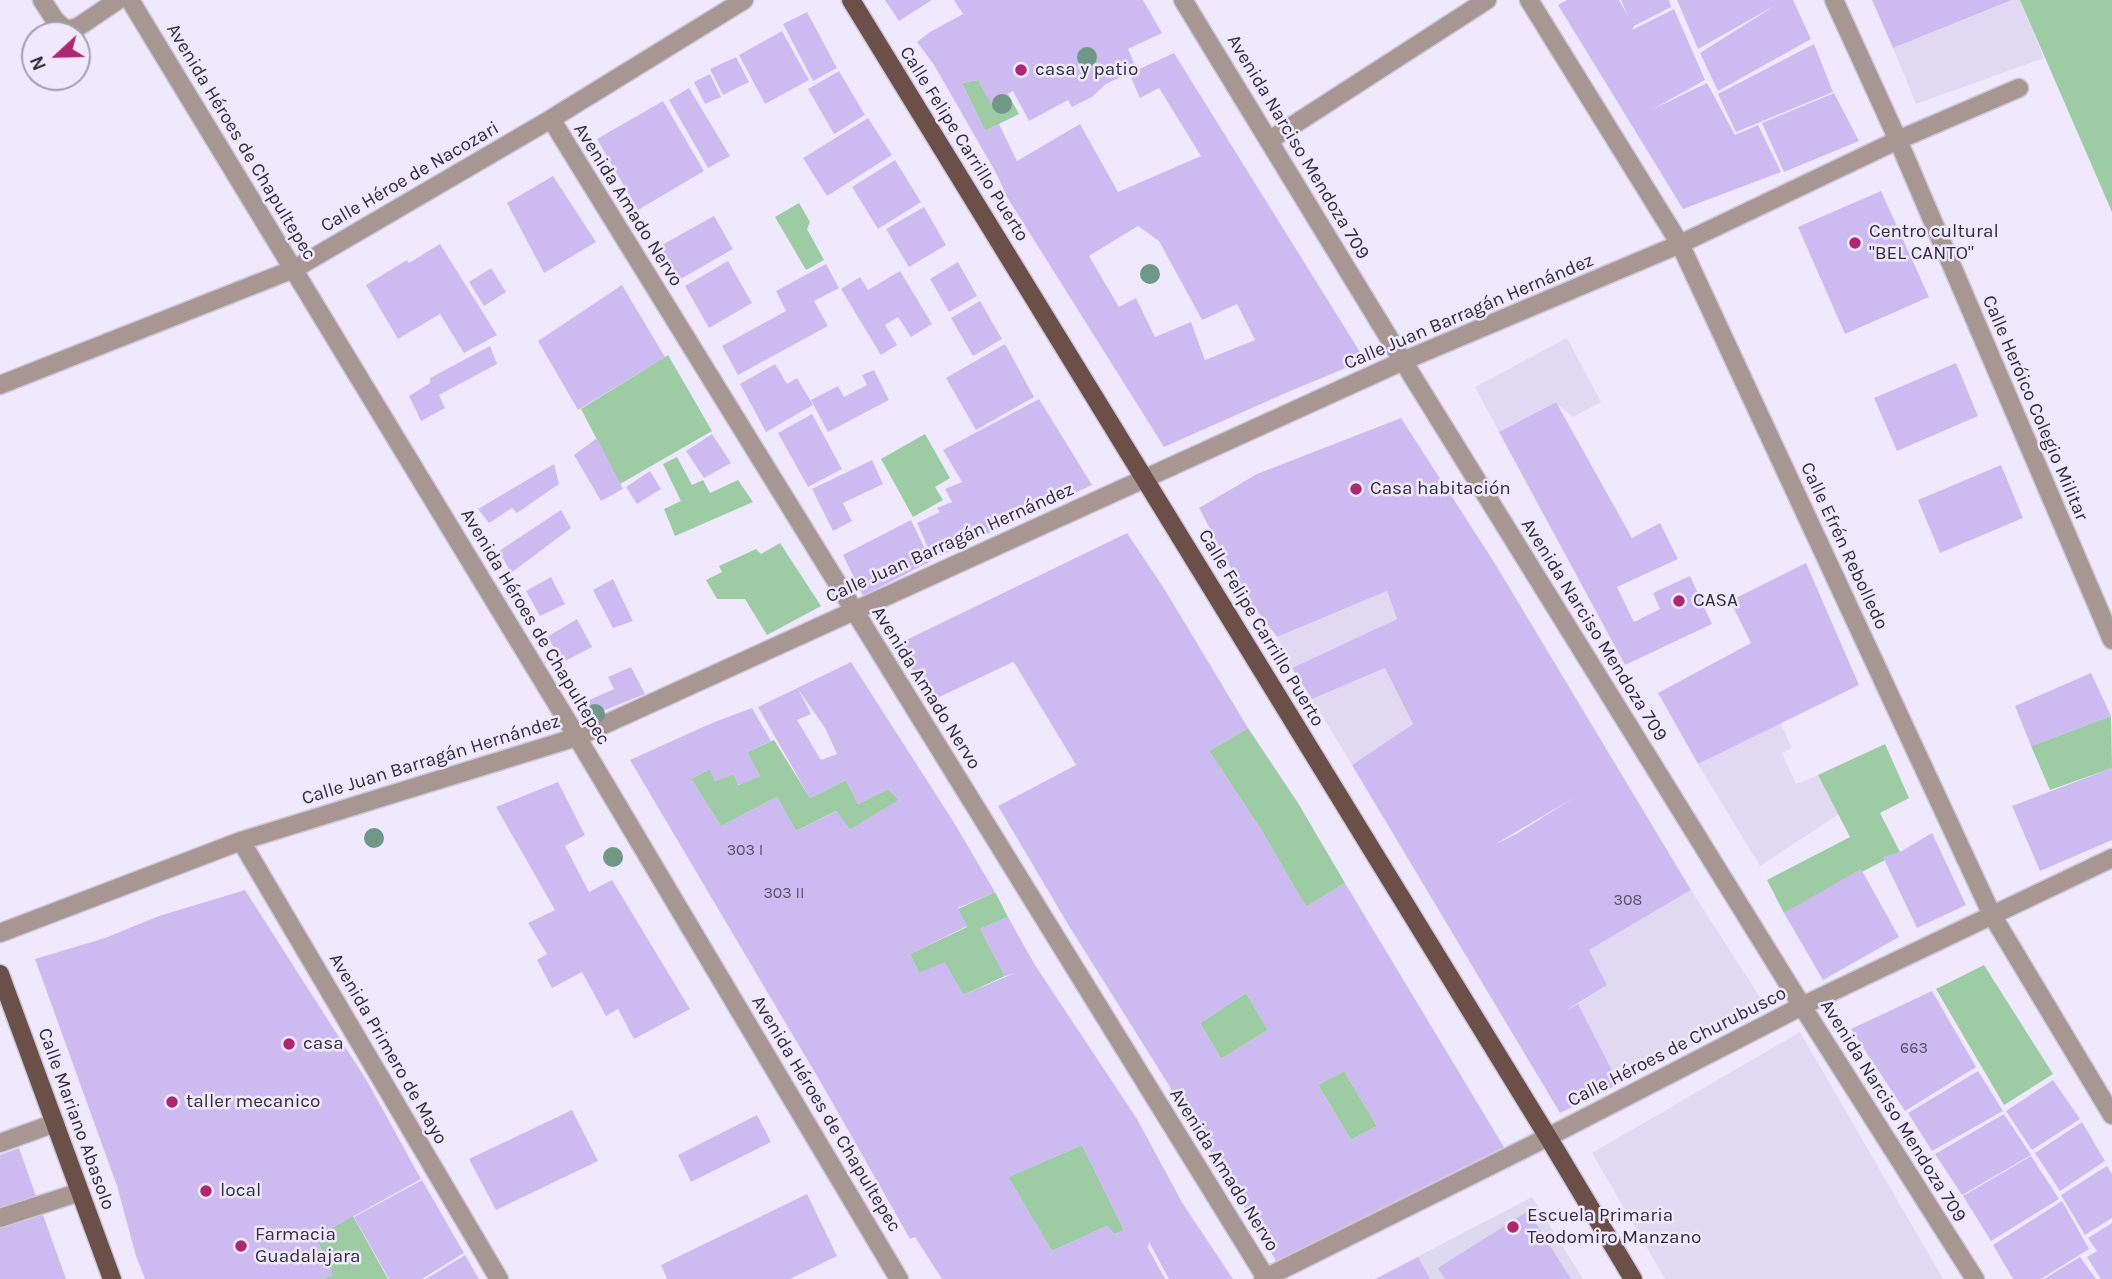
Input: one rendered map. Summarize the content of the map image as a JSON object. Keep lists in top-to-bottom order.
{
  "streets": {
    "main road": ["Calle Felipe Carrillo Puerto", "Calle Mariano Abasolo"],
    "street": [
      "Avenida Héroes de Chapultepec",
      "Avenida Narciso Mendoza 709",
      "Calle Héroe de Nacozari",
      "Avenida Amado Nervo",
      "Calle Juan Barragán Hernández",
      "Calle Heróico Colegio Militar",
      "Calle Efrén Rebolledo",
      "Calle Héroes de Churubusco",
      "Avenida Primero de Mayo"
    ]
  },
  "crossings": [
    ["Avenida Héroes de Chapultepec", "Calle Héroe de Nacozari"],
    ["Avenida Héroes de Chapultepec", "Calle Juan Barragán Hernández"],
    ["Calle Felipe Carrillo Puerto", "Calle Juan Barragán Hernández"],
    ["Calle Felipe Carrillo Puerto", "Calle Héroes de Churubusco"],
    ["Avenida Narciso Mendoza 709", "Calle Juan Barragán Hernández"],
    ["Avenida Narciso Mendoza 709", "Calle Héroes de Churubusco"],
    ["Calle Héroe de Nacozari", "Avenida Amado Nervo"],
    ["Avenida Amado Nervo", "Calle Juan Barragán Hernández"],
    ["Avenida Amado Nervo", "Calle Héroes de Churubusco"],
    ["Calle Juan Barragán Hernández", "Calle Heróico Colegio Militar"],
    ["Calle Juan Barragán Hernández", "Calle Efrén Rebolledo"],
    ["Calle Juan Barragán Hernández", "Avenida Primero de Mayo"],
    ["Calle Efrén Rebolledo", "Calle Héroes de Churubusco"]
  ],
  "places": [
    "casa y patio",
    "Centro cultural \"BEL CANTO\"",
    "Casa habitación",
    "CASA",
    "casa",
    "taller mecanico",
    "local",
    "Escuela Primaria Teodomiro Manzano",
    "Farmacia Guadalajara"
  ],
  "house_numbers": [
    "303 I",
    "303 II",
    "308",
    "663"
  ],
  "north": "left"
}
